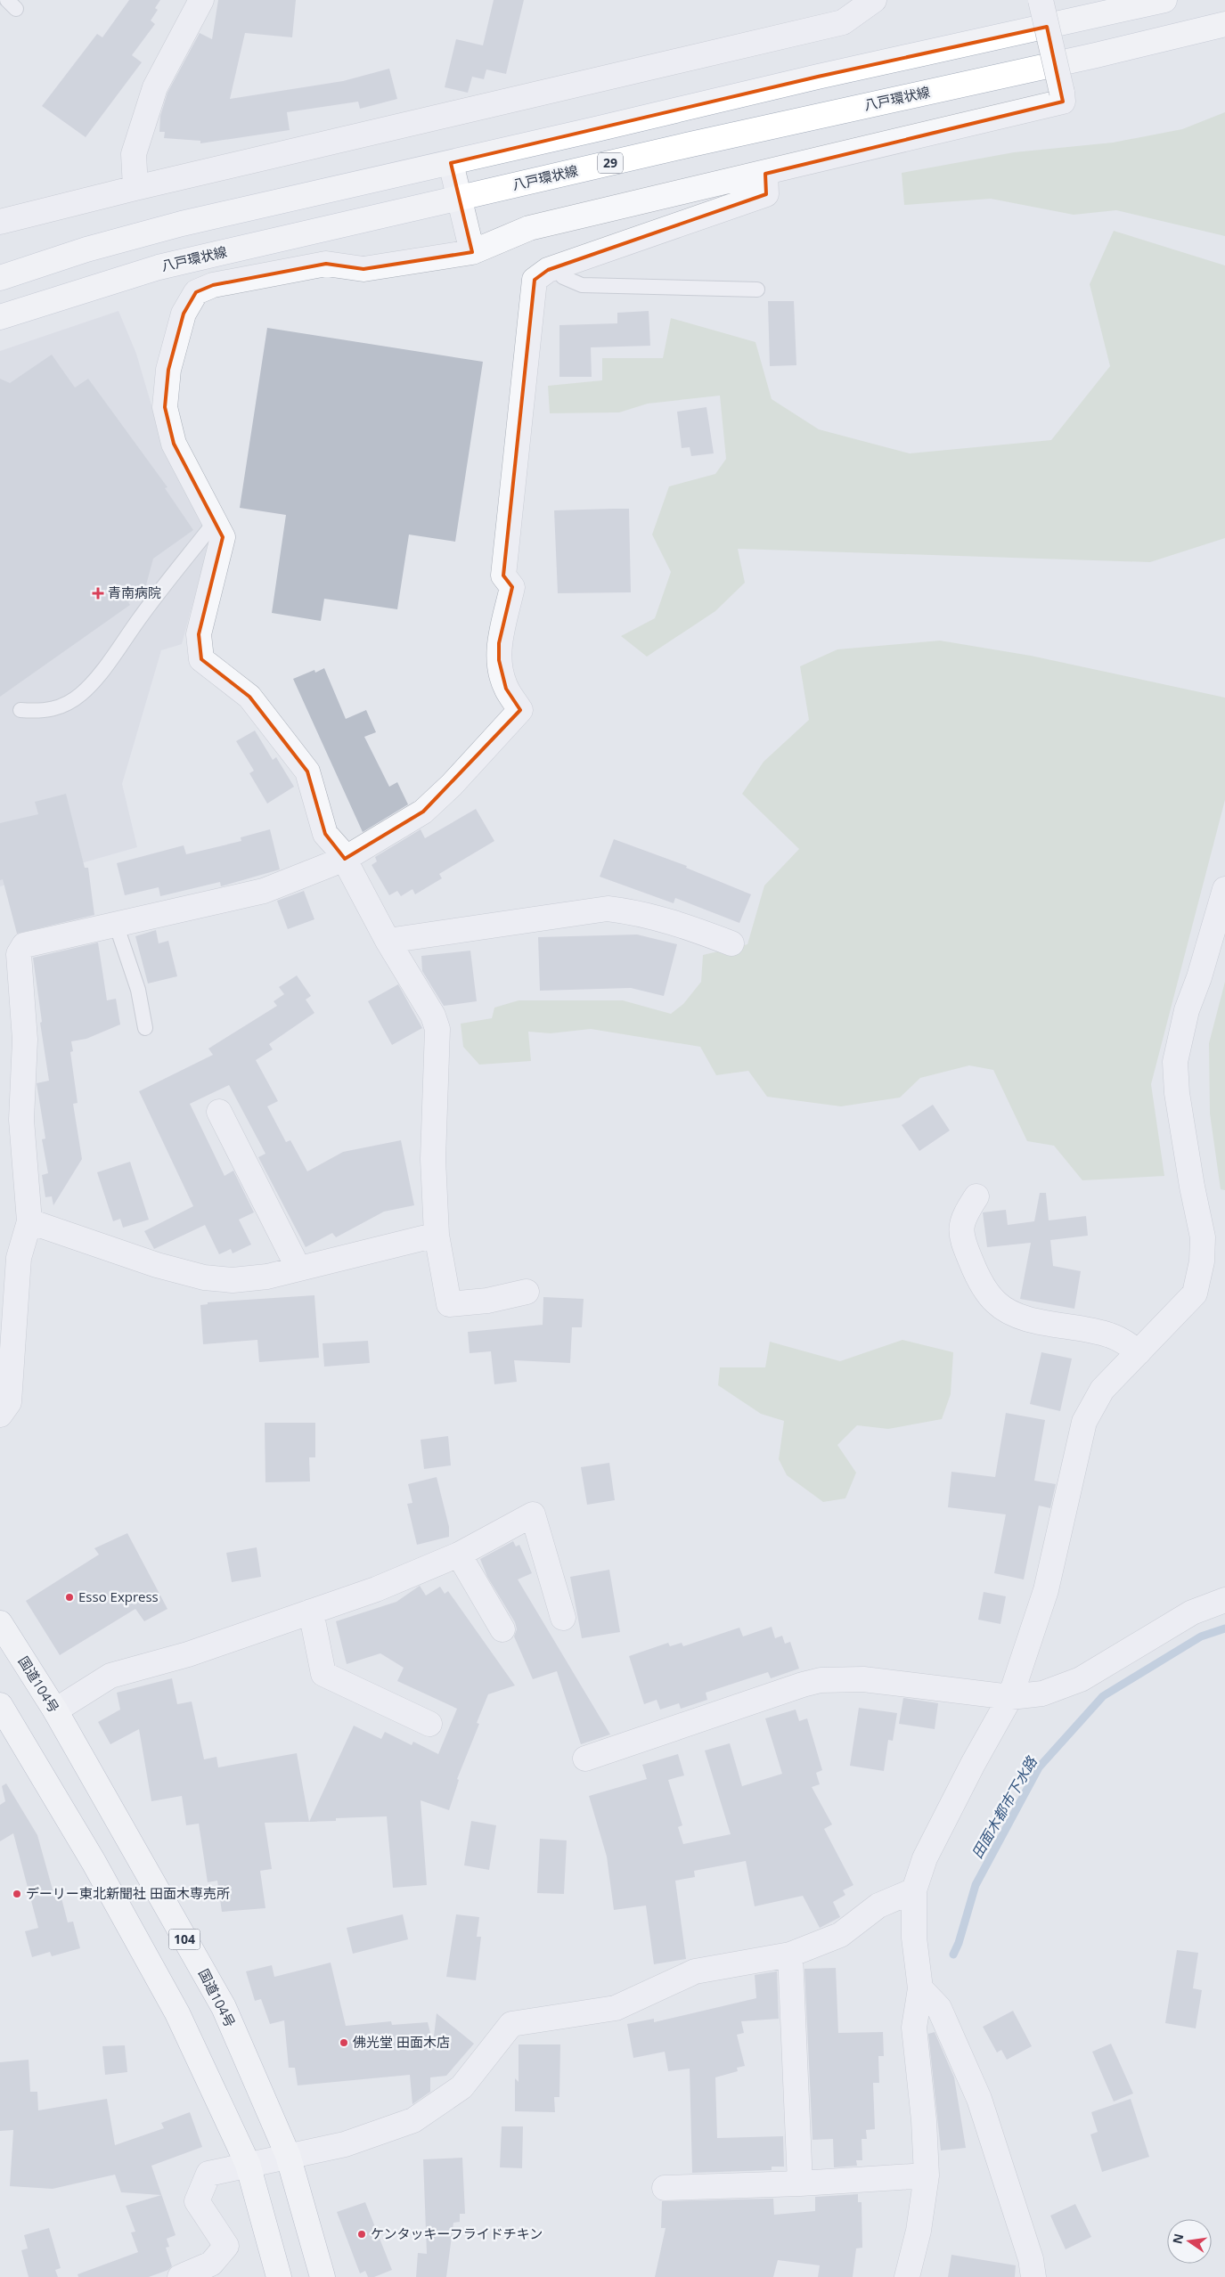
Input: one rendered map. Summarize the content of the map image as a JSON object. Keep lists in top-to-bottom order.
{
  "streets": {
    "main road": [
      "八戸環状線",
      "29",
      "国道104号",
      "104"
    ]
  },
  "water": ["田面木都市下水路"],
  "places": {
    "health": ["青南病院"],
    "other": [
      "Esso Express",
      "デーリー東北新聞社 田面木専売所",
      "佛光堂 田面木店",
      "ケンタッキーフライドチキン"
    ]
  },
  "north": "left"
}
